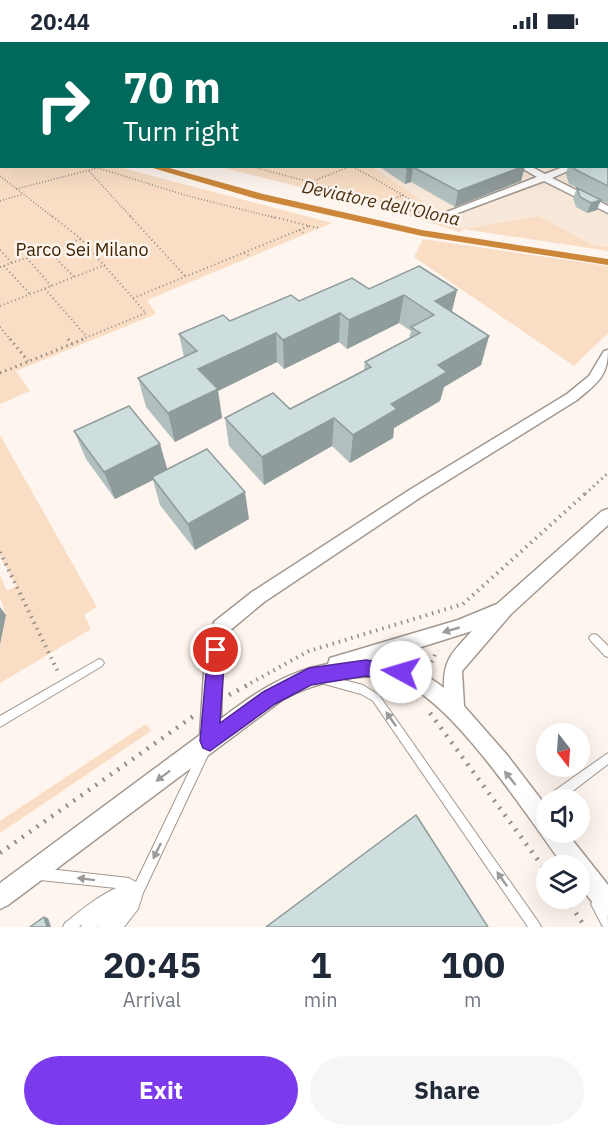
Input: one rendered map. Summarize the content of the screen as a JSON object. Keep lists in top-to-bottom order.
{
  "water": ["Deviatore dell'Olona"],
  "parks": ["Parco Sei Milano"],
  "north": "bottom",
  "page": {
    "status": "20:44",
    "turn": ["70 m", "Turn right"],
    "eta": [
      "20:45",
      "Arrival",
      "1",
      "min",
      "100",
      "m"
    ],
    "buttons": ["Exit", "Share"]
  }
}
